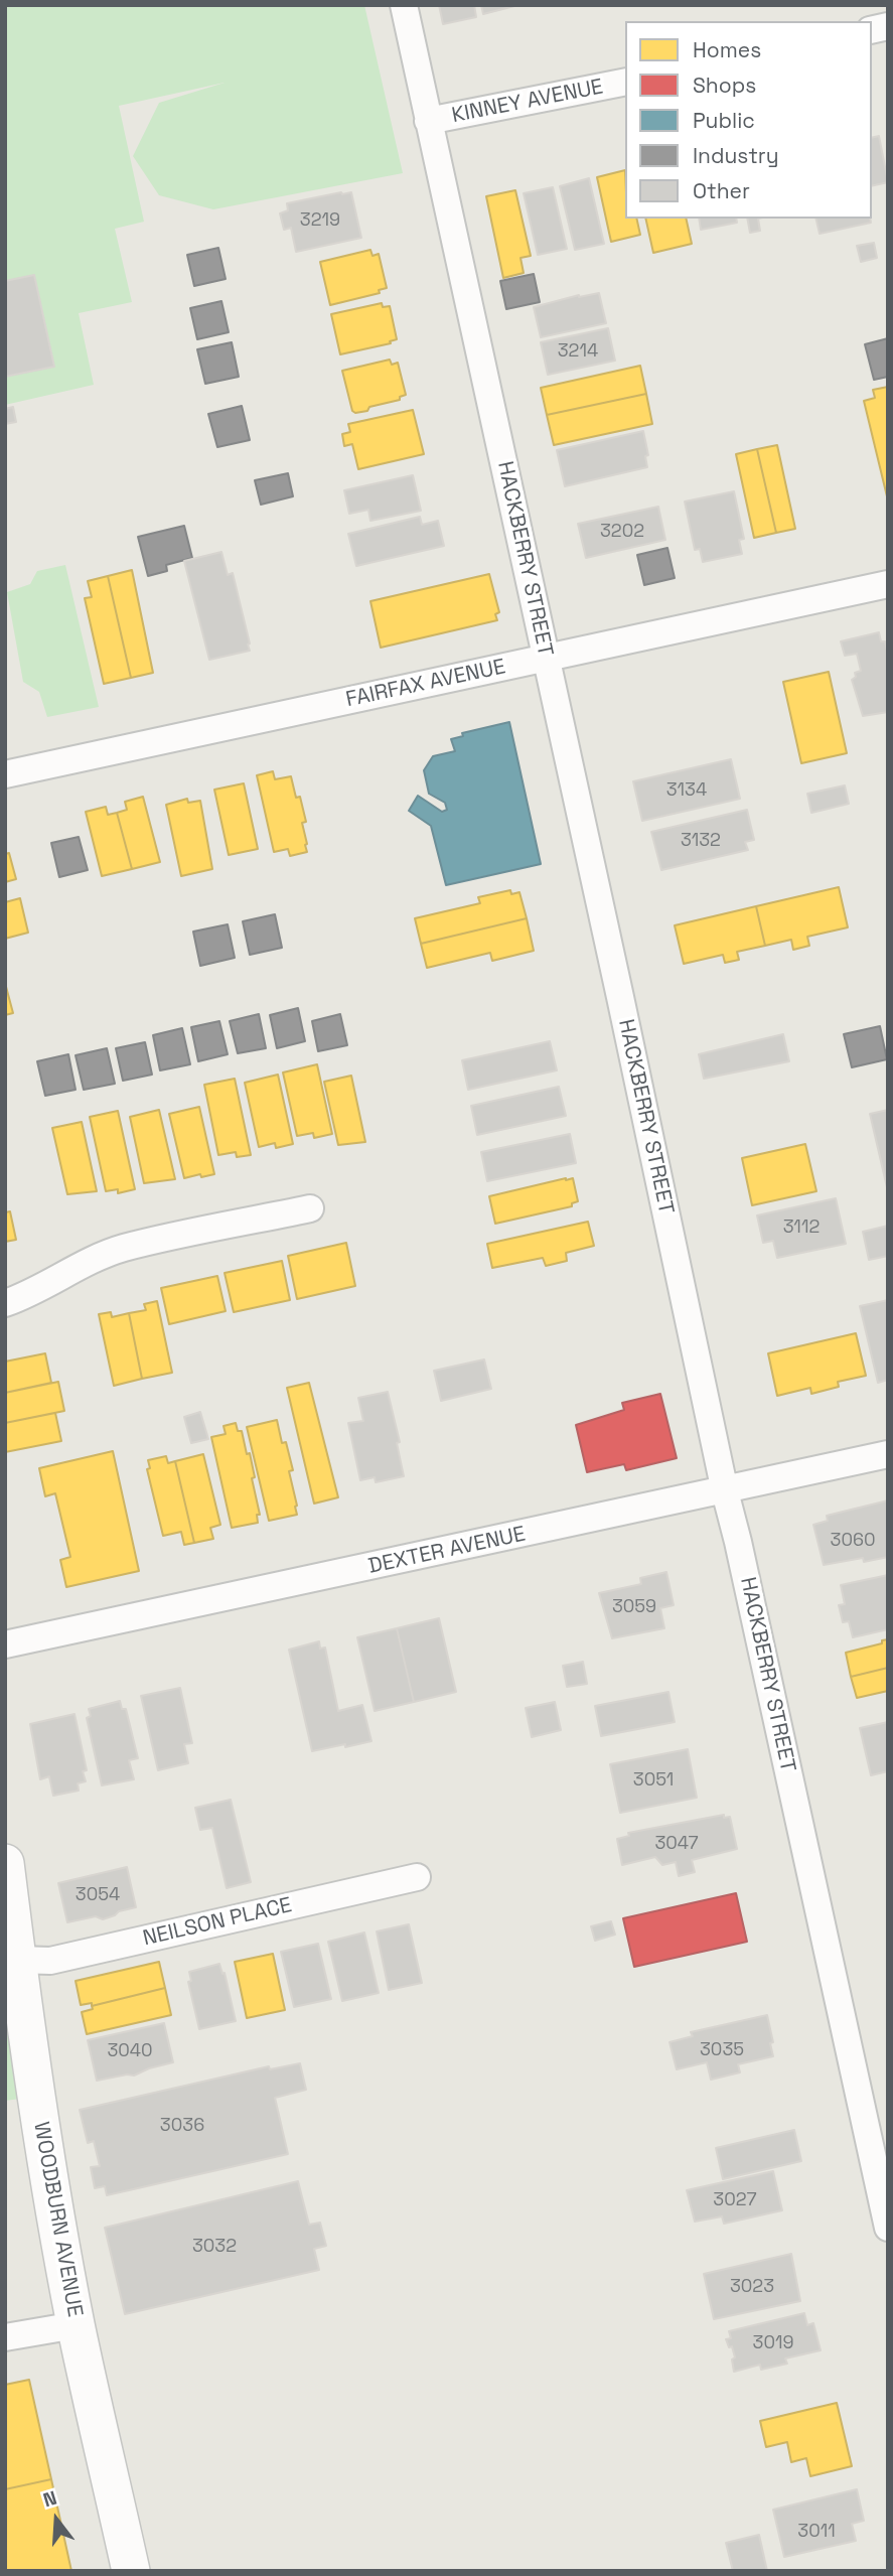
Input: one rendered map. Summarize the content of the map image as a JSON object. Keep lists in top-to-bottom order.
{
  "streets": {
    "street": [
      "KINNEY AVENUE",
      "HACKBERRY STREET",
      "FAIRFAX AVENUE",
      "DEXTER AVENUE",
      "NEILSON PLACE",
      "WOODBURN AVENUE"
    ]
  },
  "crossings": [
    ["KINNEY AVENUE", "HACKBERRY STREET"],
    ["HACKBERRY STREET", "FAIRFAX AVENUE"],
    ["HACKBERRY STREET", "DEXTER AVENUE"],
    ["NEILSON PLACE", "WOODBURN AVENUE"]
  ],
  "house_numbers": [
    "3219",
    "3214",
    "3202",
    "3134",
    "3132",
    "3112",
    "3060",
    "3059",
    "3051",
    "3047",
    "3054",
    "3035",
    "3040",
    "3036",
    "3027",
    "3032",
    "3023",
    "3019",
    "3011"
  ],
  "legend": [
    "Homes",
    "Shops",
    "Public",
    "Industry",
    "Other"
  ],
  "north": "top"
}
